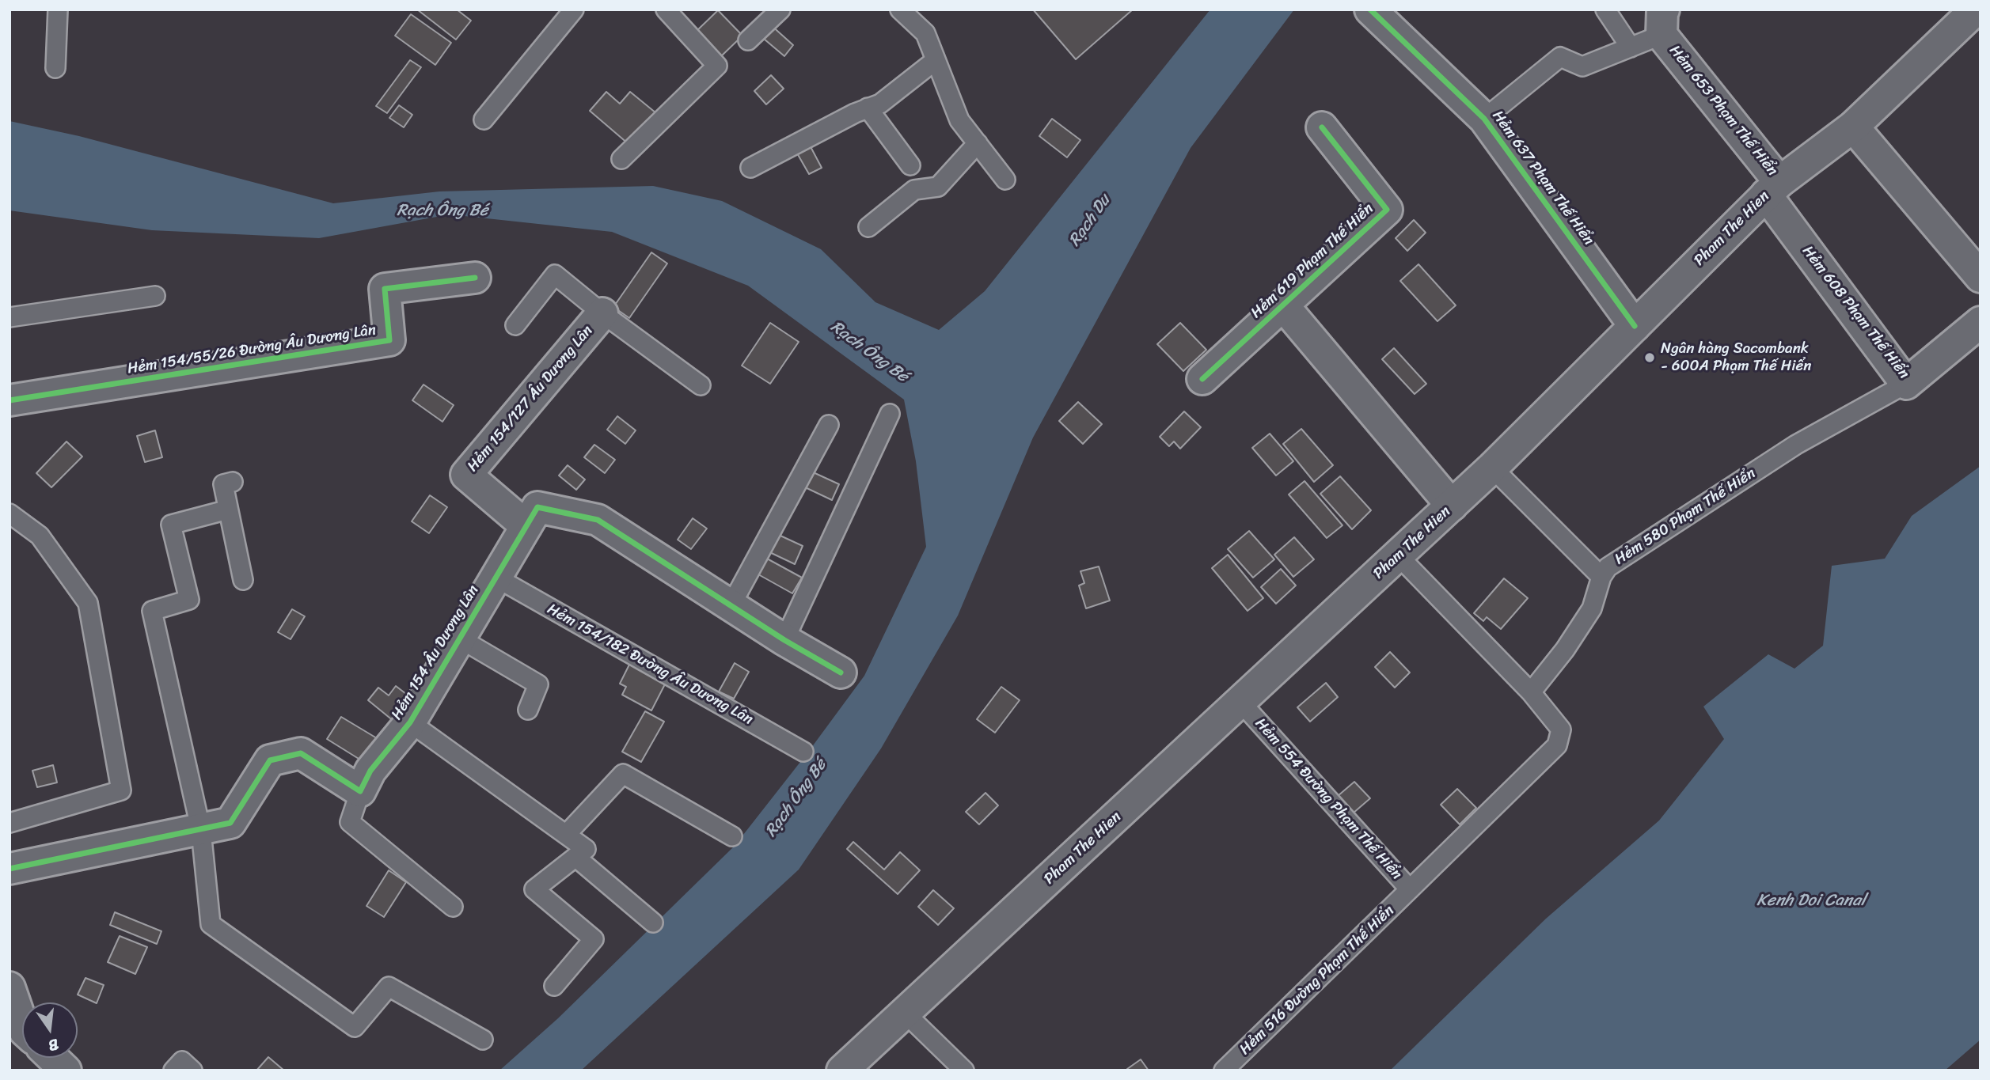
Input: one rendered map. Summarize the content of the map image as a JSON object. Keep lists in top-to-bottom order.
{
  "streets": {
    "street": [
      "Hẻm 653 Phạm Thế Hiển",
      "Hẻm 637 Phạm Thế Hiển",
      "Pham The Hien",
      "Hẻm 619 Phạm Thế Hiển",
      "Hẻm 608 Phạm Thế Hiển",
      "Hẻm 154/55/26 Đường Âu Dương Lân",
      "Hẻm 154/127 Âu Dương Lân",
      "Hẻm 154 Âu Dương Lân"
    ],
    "lane": [
      "Hẻm 580 Phạm Thế Hiển",
      "Hẻm 154/182 Đường Âu Dương Lân",
      "Hẻm 554 Đường Phạm Thế Hiển",
      "Hẻm 516 Đường Phạm Thế Hiển"
    ]
  },
  "crossings": [
    ["Hẻm 653 Phạm Thế Hiển", "Pham The Hien"],
    ["Hẻm 653 Phạm Thế Hiển", "Hẻm 608 Phạm Thế Hiển"],
    ["Hẻm 637 Phạm Thế Hiển", "Pham The Hien"],
    ["Pham The Hien", "Hẻm 619 Phạm Thế Hiển"],
    ["Pham The Hien", "Hẻm 608 Phạm Thế Hiển"],
    ["Pham The Hien", "Hẻm 580 Phạm Thế Hiển"],
    ["Pham The Hien", "Hẻm 554 Đường Phạm Thế Hiển"],
    ["Hẻm 608 Phạm Thế Hiển", "Hẻm 580 Phạm Thế Hiển"],
    ["Hẻm 154/127 Âu Dương Lân", "Hẻm 154 Âu Dương Lân"],
    ["Hẻm 154 Âu Dương Lân", "Hẻm 154/182 Đường Âu Dương Lân"],
    ["Hẻm 554 Đường Phạm Thế Hiển", "Hẻm 516 Đường Phạm Thế Hiển"]
  ],
  "water": ["Rạch Ông Bé", "Rạch Du", "Kenh Doi Canal"],
  "places": ["Ngân hàng Sacombank - 600A Phạm Thế Hiển"],
  "north": "bottom"
}
